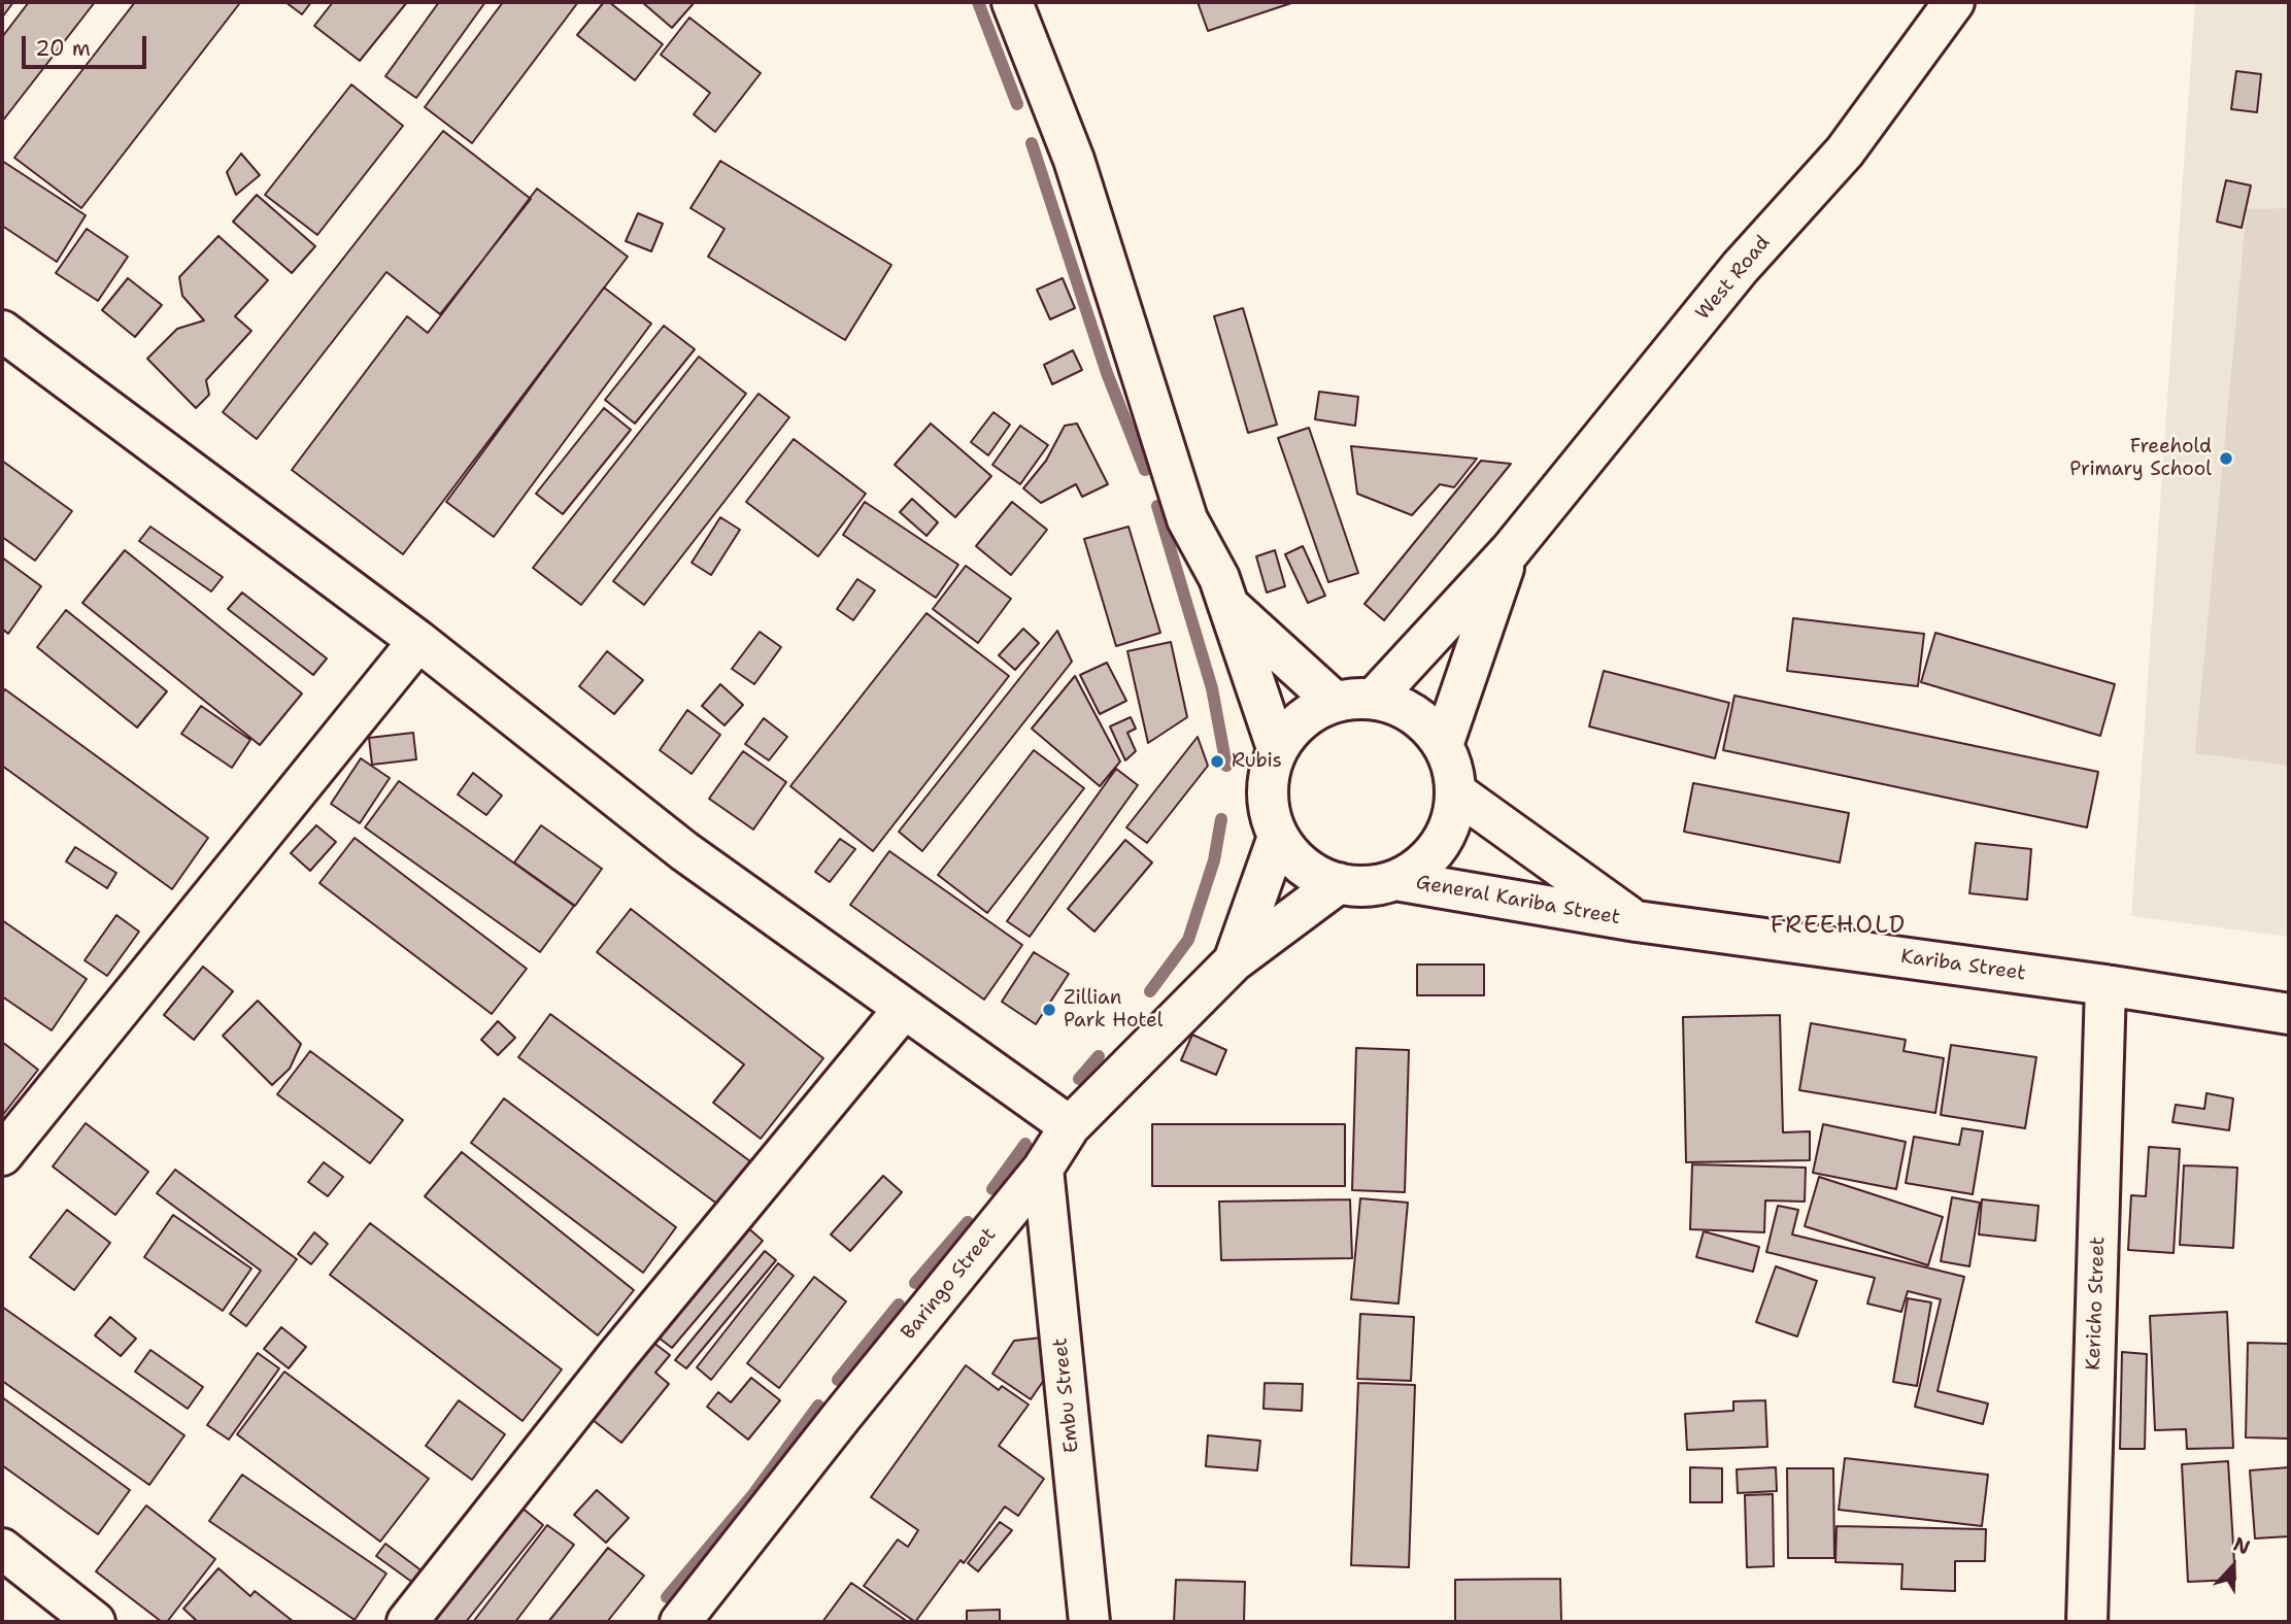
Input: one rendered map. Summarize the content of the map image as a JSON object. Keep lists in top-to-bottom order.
{
  "streets": {
    "street": [
      "West Road",
      "General Kariba Street",
      "Kariba Street",
      "Baringo Street",
      "Kericho Street",
      "Embu Street"
    ]
  },
  "crossings": [
    ["West Road", "General Kariba Street"],
    ["West Road", "Baringo Street"],
    ["General Kariba Street", "Kariba Street"],
    ["General Kariba Street", "Baringo Street"],
    ["Kariba Street", "Kericho Street"],
    ["Baringo Street", "Embu Street"]
  ],
  "districts": ["FREEHOLD"],
  "places": ["Freehold Primary School", "Rubis", "Zillian Park Hotel"],
  "scale_bar": "20 m",
  "north": "top"
}
